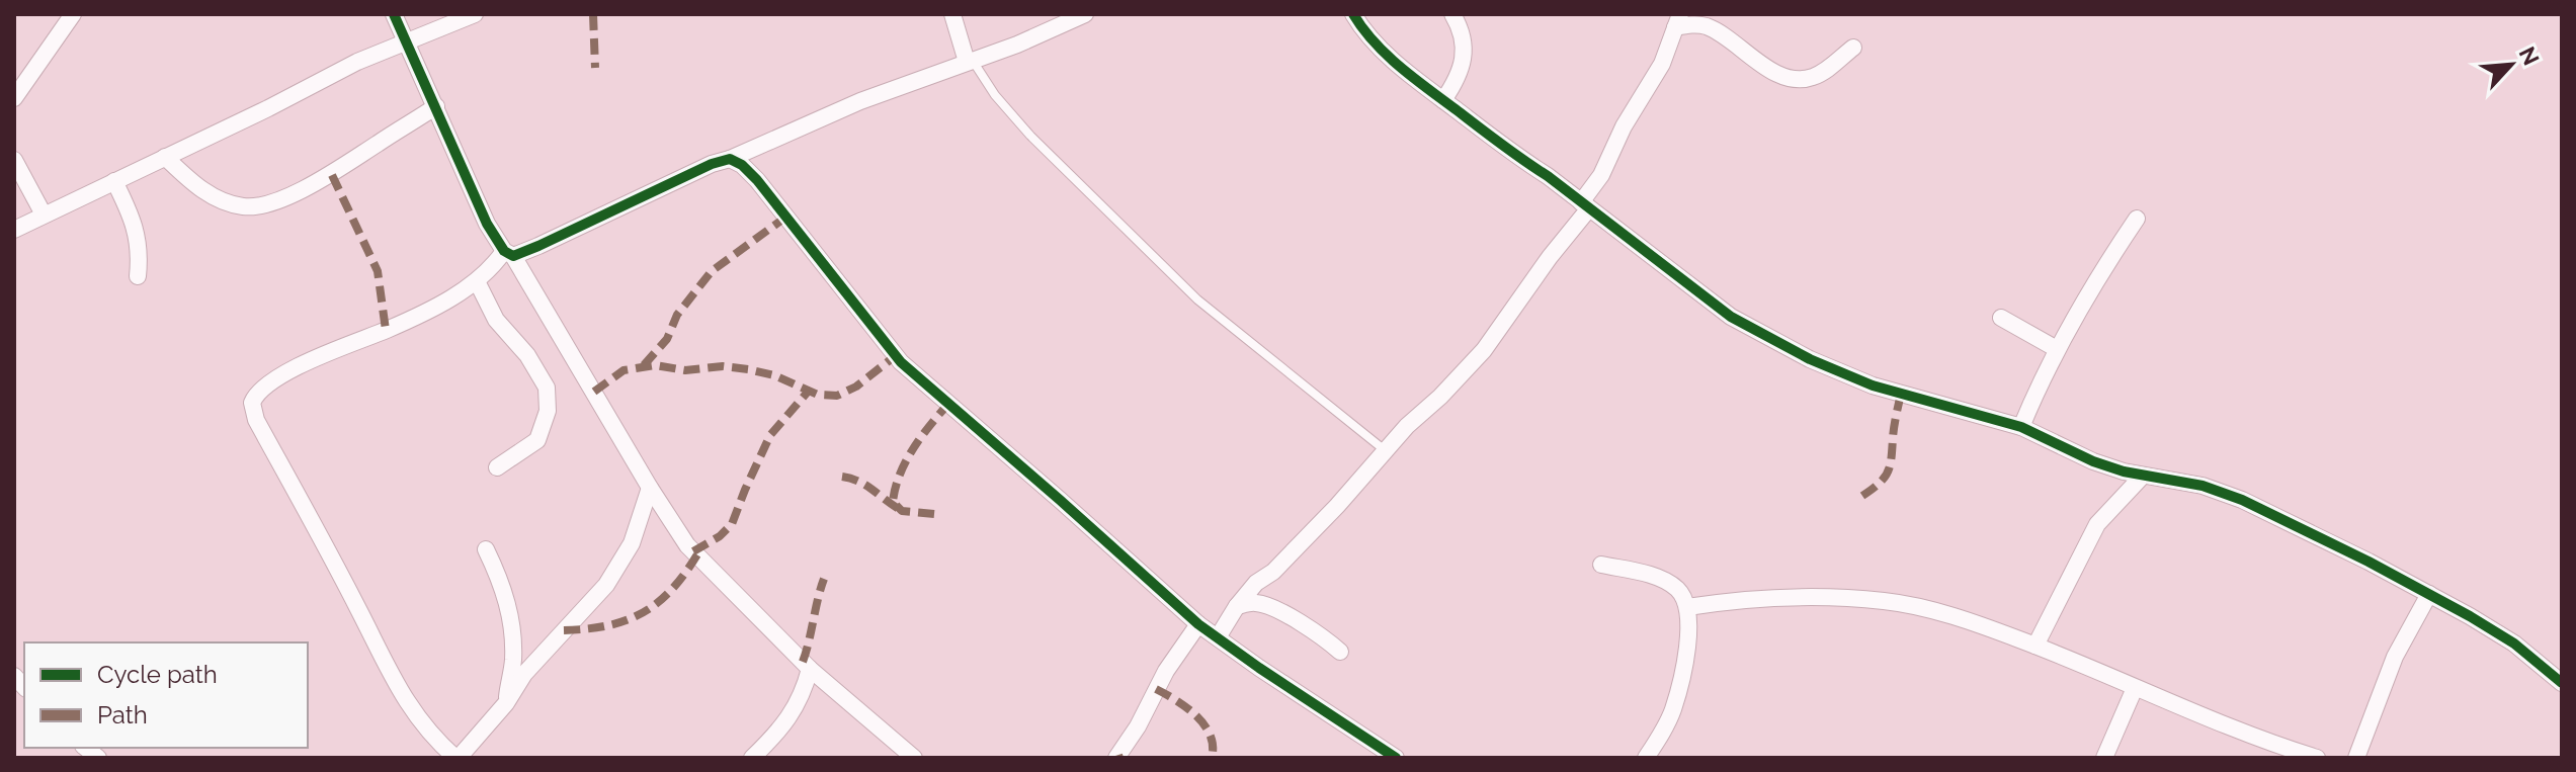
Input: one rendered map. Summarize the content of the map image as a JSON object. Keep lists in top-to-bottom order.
{
  "legend": ["Cycle path", "Path"],
  "north": "top right"
}
